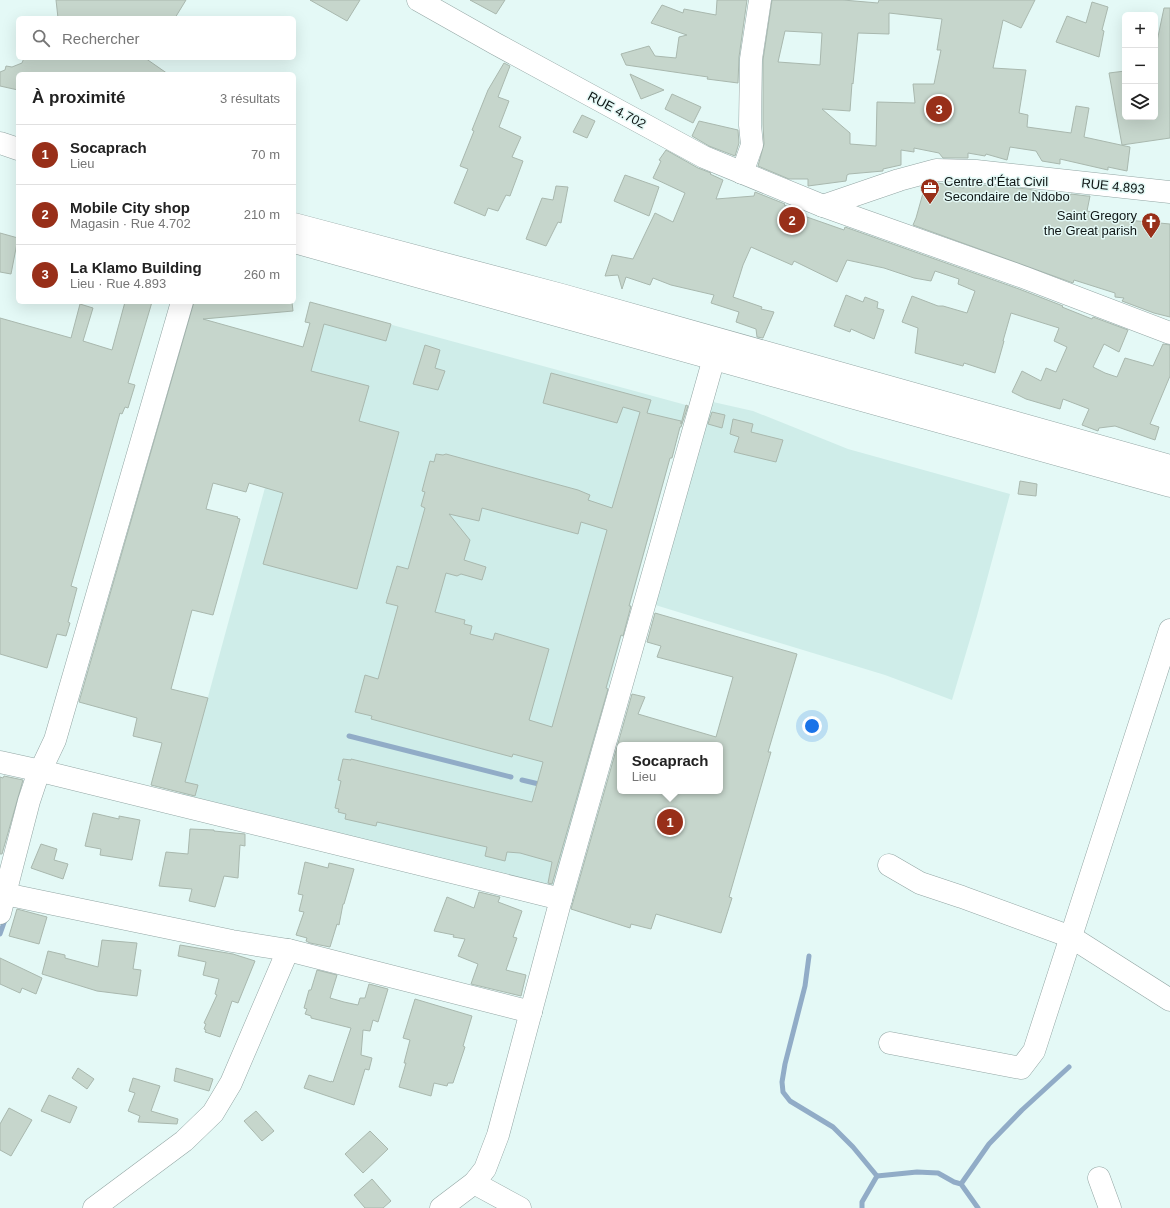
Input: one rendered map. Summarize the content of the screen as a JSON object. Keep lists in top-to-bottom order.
{
  "streets": {
    "main road": ["RUE 4.702", "RUE 4.893"]
  },
  "crossings": [
    ["RUE 4.702", "RUE 4.893"]
  ],
  "places": {
    "office": ["Centre d’État Civil Secondaire de Ndobo"],
    "church": ["Saint Gregory the Great parish"]
  },
  "page": {
    "map_buttons": ["+", "−"],
    "search": "Rechercher",
    "heading": ["À proximité", "3 résultats"],
    "pins": ["3", "2", "1"],
    "list": [
      {
        "mark": "1",
        "name": "Socaprach",
        "note": "Lieu",
        "value": "70 m"
      },
      {
        "mark": "2",
        "name": "Mobile City shop",
        "note": "Magasin · Rue 4.702",
        "value": "210 m"
      },
      {
        "mark": "3",
        "name": "La Klamo Building",
        "note": "Lieu · Rue 4.893",
        "value": "260 m"
      }
    ],
    "popup": ["Socaprach", "Lieu"]
  }
}
